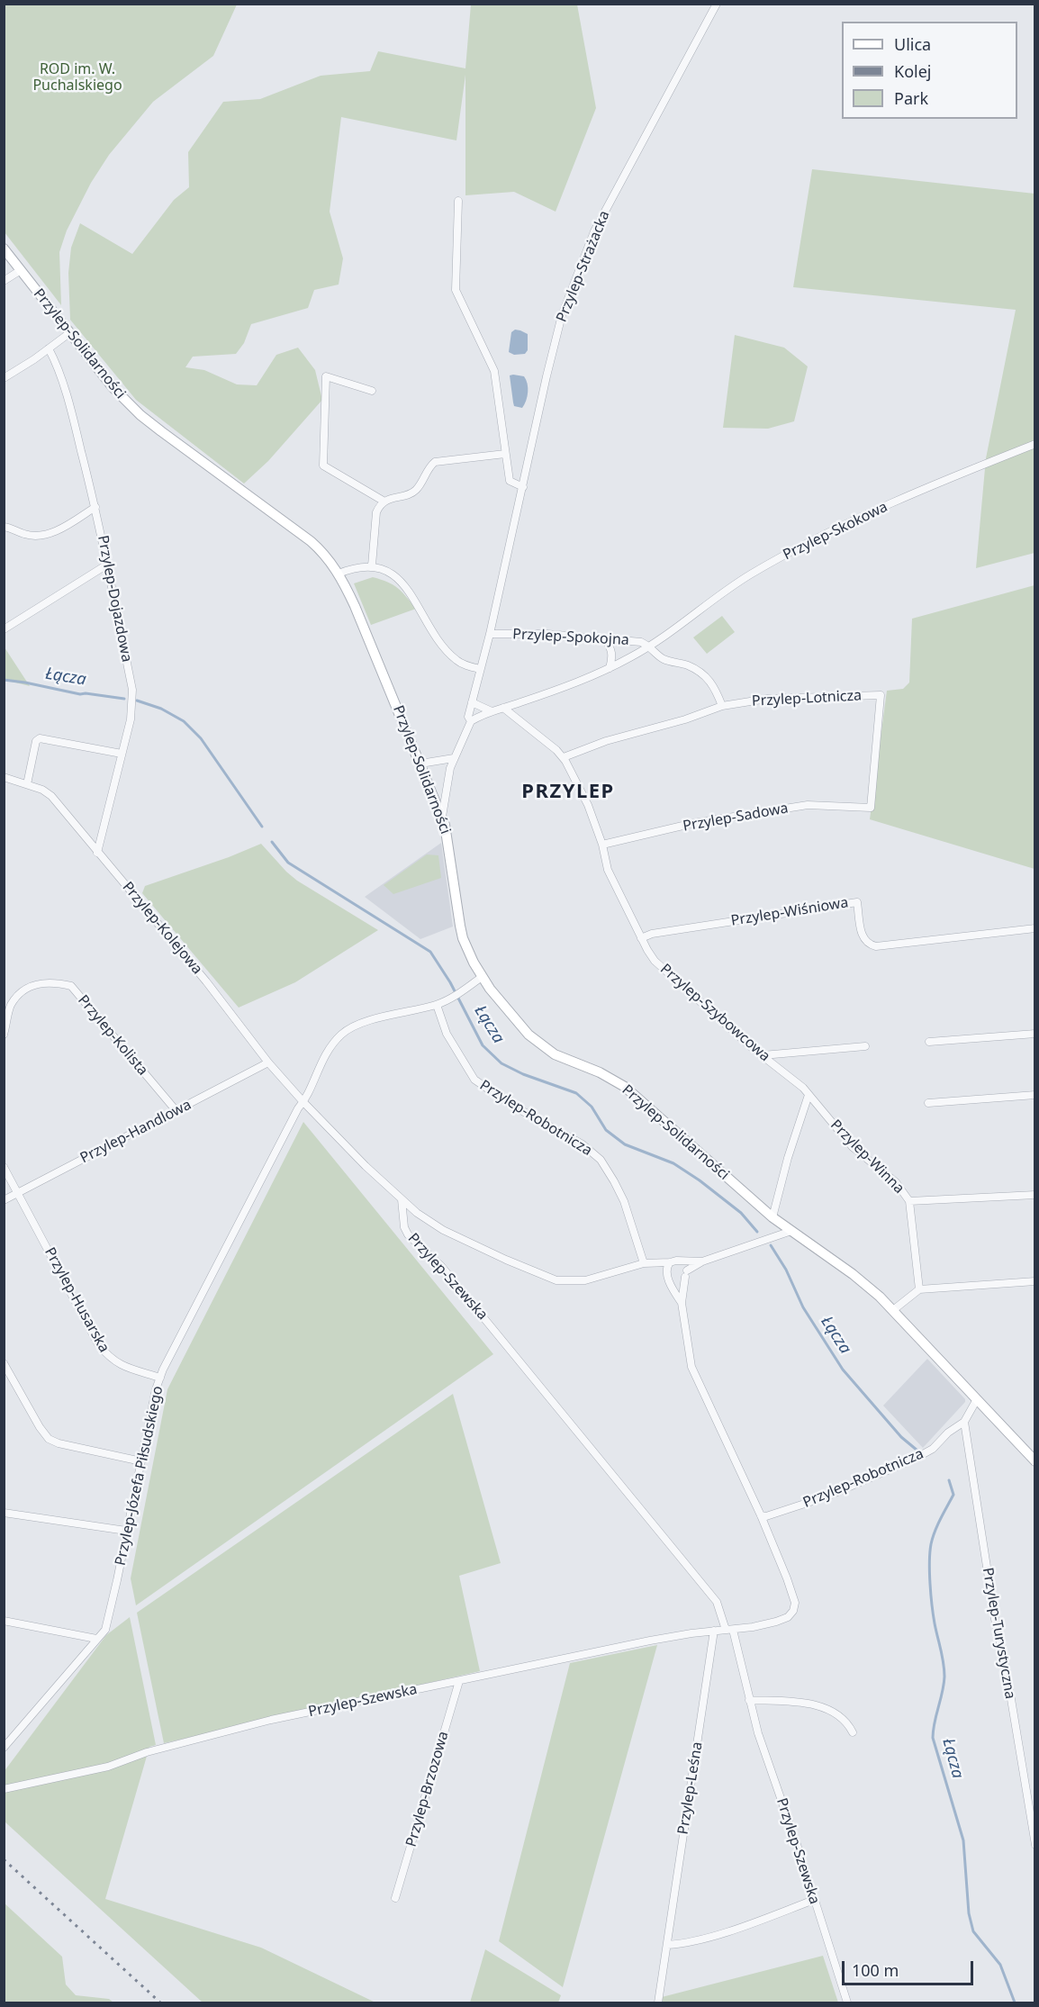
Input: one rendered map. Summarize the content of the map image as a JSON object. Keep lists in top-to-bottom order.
{
  "streets": {
    "main road": ["Przylep-Solidarności"],
    "street": [
      "Przylep-Strażacka",
      "Przylep-Skokowa",
      "Przylep-Dojazdowa",
      "Przylep-Spokojna",
      "Przylep-Lotnicza",
      "Przylep-Sadowa",
      "Przylep-Wiśniowa",
      "Przylep-Kolejowa",
      "Przylep-Szybowcowa",
      "Przylep-Kolista",
      "Przylep-Robotnicza",
      "Przylep-Handlowa",
      "Przylep-Winna",
      "Przylep-Szewska",
      "Przylep-Husarska",
      "Przylep-Józefa Piłsudskiego",
      "Przylep-Turystyczna",
      "Przylep-Leśna",
      "Przylep-Brzozowa"
    ]
  },
  "crossings": [
    ["Przylep-Strażacka", "Przylep-Solidarności"],
    ["Przylep-Strażacka", "Przylep-Skokowa"],
    ["Przylep-Strażacka", "Przylep-Spokojna"],
    ["Przylep-Solidarności", "Przylep-Robotnicza"],
    ["Przylep-Skokowa", "Przylep-Spokojna"],
    ["Przylep-Skokowa", "Przylep-Szybowcowa"],
    ["Przylep-Dojazdowa", "Przylep-Kolejowa"],
    ["Przylep-Lotnicza", "Przylep-Sadowa"],
    ["Przylep-Lotnicza", "Przylep-Szybowcowa"],
    ["Przylep-Sadowa", "Przylep-Szybowcowa"],
    ["Przylep-Wiśniowa", "Przylep-Szybowcowa"],
    ["Przylep-Kolejowa", "Przylep-Handlowa"],
    ["Przylep-Kolejowa", "Przylep-Szewska"],
    ["Przylep-Kolejowa", "Przylep-Józefa Piłsudskiego"],
    ["Przylep-Szybowcowa", "Przylep-Winna"],
    ["Przylep-Kolista", "Przylep-Handlowa"],
    ["Przylep-Robotnicza", "Przylep-Szewska"],
    ["Przylep-Robotnicza", "Przylep-Turystyczna"],
    ["Przylep-Handlowa", "Przylep-Husarska"],
    ["Przylep-Szewska", "Przylep-Józefa Piłsudskiego"],
    ["Przylep-Szewska", "Przylep-Leśna"],
    ["Przylep-Szewska", "Przylep-Brzozowa"],
    ["Przylep-Husarska", "Przylep-Józefa Piłsudskiego"]
  ],
  "districts": ["PRZYLEP"],
  "water": ["Łącza"],
  "parks": ["ROD im. W. Puchalskiego"],
  "legend": ["Ulica", "Kolej", "Park"],
  "scale_bar": "100 m"
}
